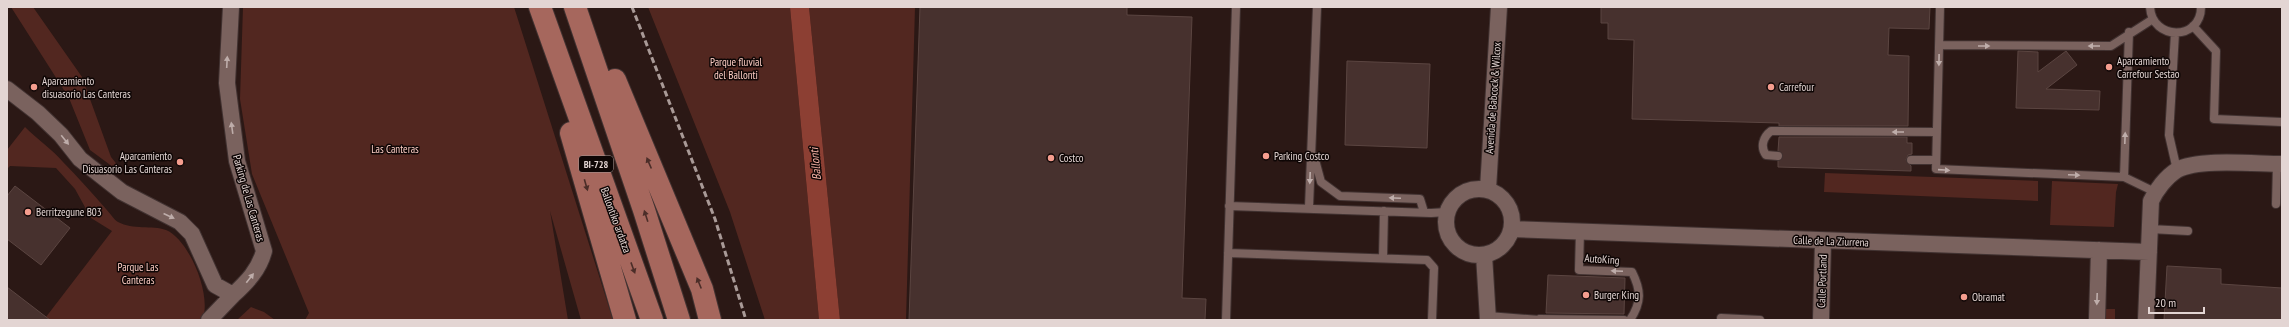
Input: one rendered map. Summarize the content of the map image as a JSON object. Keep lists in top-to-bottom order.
{
  "streets": {
    "main road": ["BI-728", "Ballontiko ardatza"],
    "street": [
      "Avenida de Babcock & Wilcox",
      "Parking de Las Canteras",
      "Calle de La Ziurrena",
      "Calle Portland"
    ],
    "lane": ["AutoKing"]
  },
  "crossings": [
    ["Avenida de Babcock & Wilcox", "Calle de La Ziurrena"],
    ["Calle de La Ziurrena", "AutoKing"],
    ["Calle de La Ziurrena", "Calle Portland"]
  ],
  "one_way": ["Parking de Las Canteras"],
  "water": ["Ballonti"],
  "parks": ["Parque fluvial del Ballonti", "Las Canteras", "Parque Las Canteras"],
  "places": [
    "Aparcamiento Carrefour Sestao",
    "Aparcamiento disuasorio Las Canteras",
    "Carrefour",
    "Parking Costco",
    "Costco",
    "Aparcamiento Disuasorio Las Canteras",
    "Berritzegune B03",
    "Burger King",
    "Obramat"
  ],
  "scale_bar": "20 m"
}
